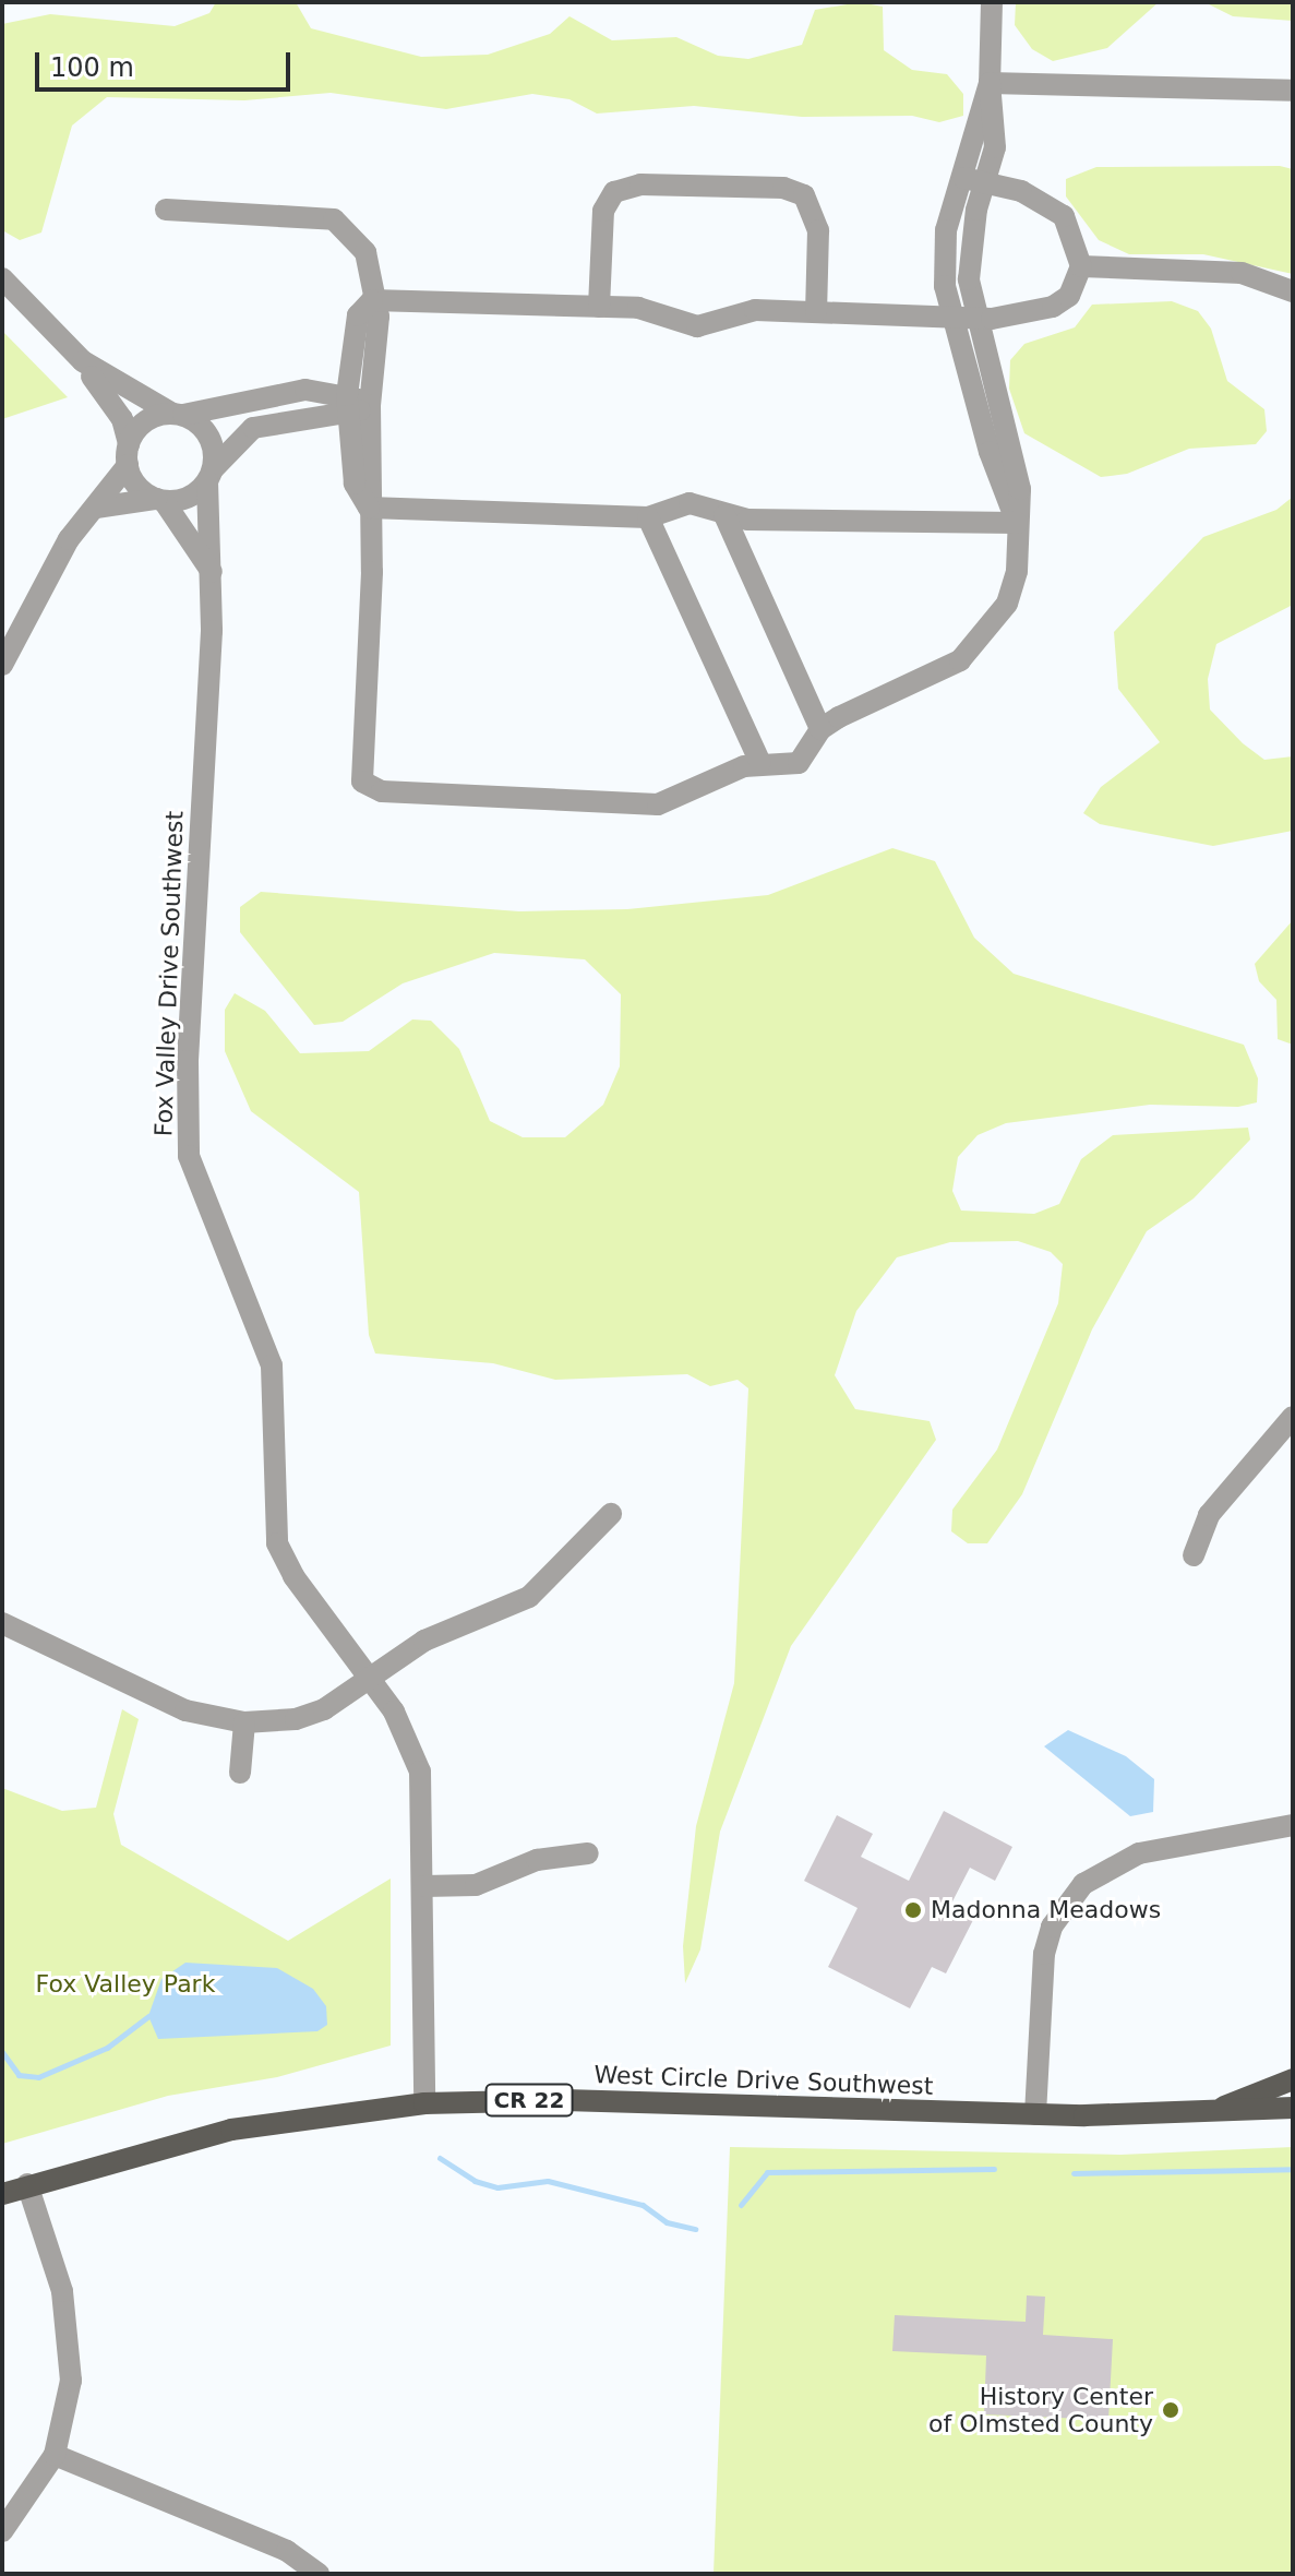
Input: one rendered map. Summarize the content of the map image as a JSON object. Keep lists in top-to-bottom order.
{
  "streets": {
    "main road": ["West Circle Drive Southwest", "CR 22"],
    "street": ["Fox Valley Drive Southwest"]
  },
  "crossings": [
    ["Fox Valley Drive Southwest", "West Circle Drive Southwest"]
  ],
  "parks": ["Fox Valley Park"],
  "places": ["Madonna Meadows", "History Center of Olmsted County"],
  "scale_bar": "100 m"
}
